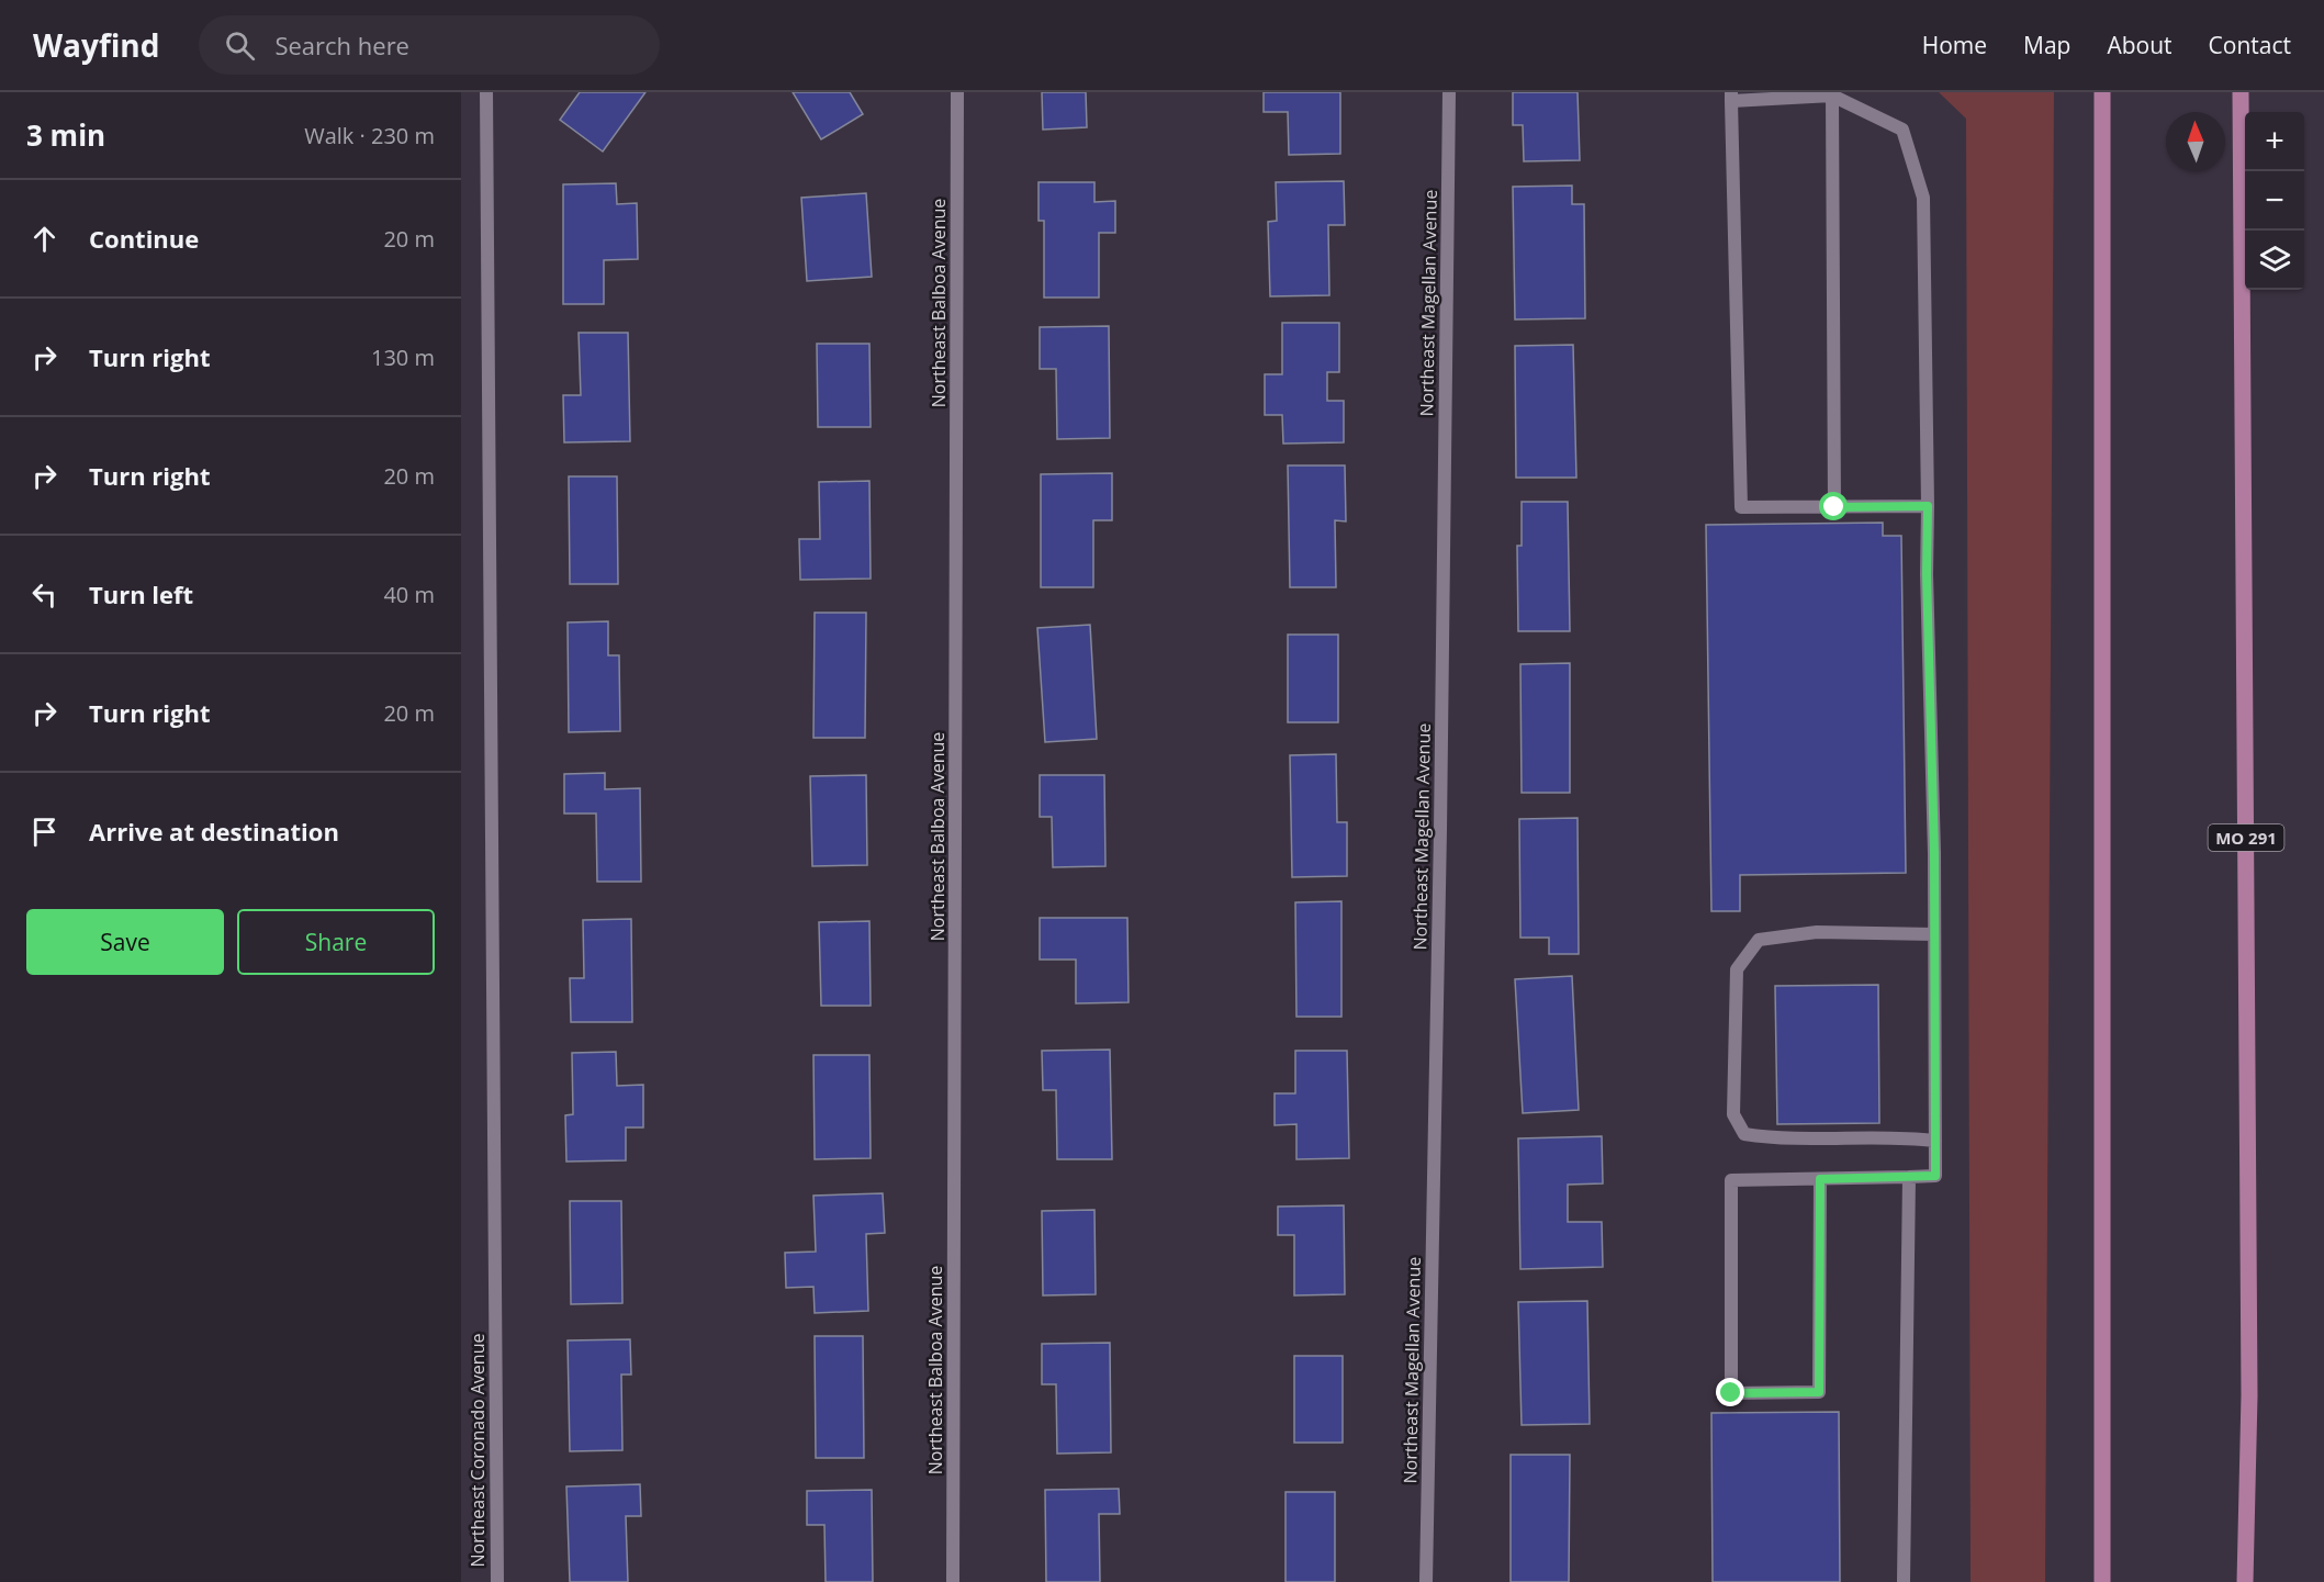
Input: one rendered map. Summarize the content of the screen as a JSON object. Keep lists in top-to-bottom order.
{
  "streets": {
    "main road": ["MO 291"],
    "street": ["Northeast Balboa Avenue", "Northeast Magellan Avenue", "Northeast Coronado Avenue"]
  },
  "north": "top",
  "page": {
    "header": "Wayfind",
    "search": "Search here",
    "nav": [
      "Home",
      "Map",
      "About",
      "Contact"
    ],
    "heading": ["3 min", "Walk · 230 m"],
    "map_buttons": ["+", "−"],
    "list": [
      ["Continue", "20 m"],
      ["Turn right", "130 m"],
      ["Turn right", "20 m"],
      ["Turn left", "40 m"],
      ["Turn right", "20 m"],
      "Arrive at destination"
    ],
    "buttons": ["Save", "Share"]
  }
}
